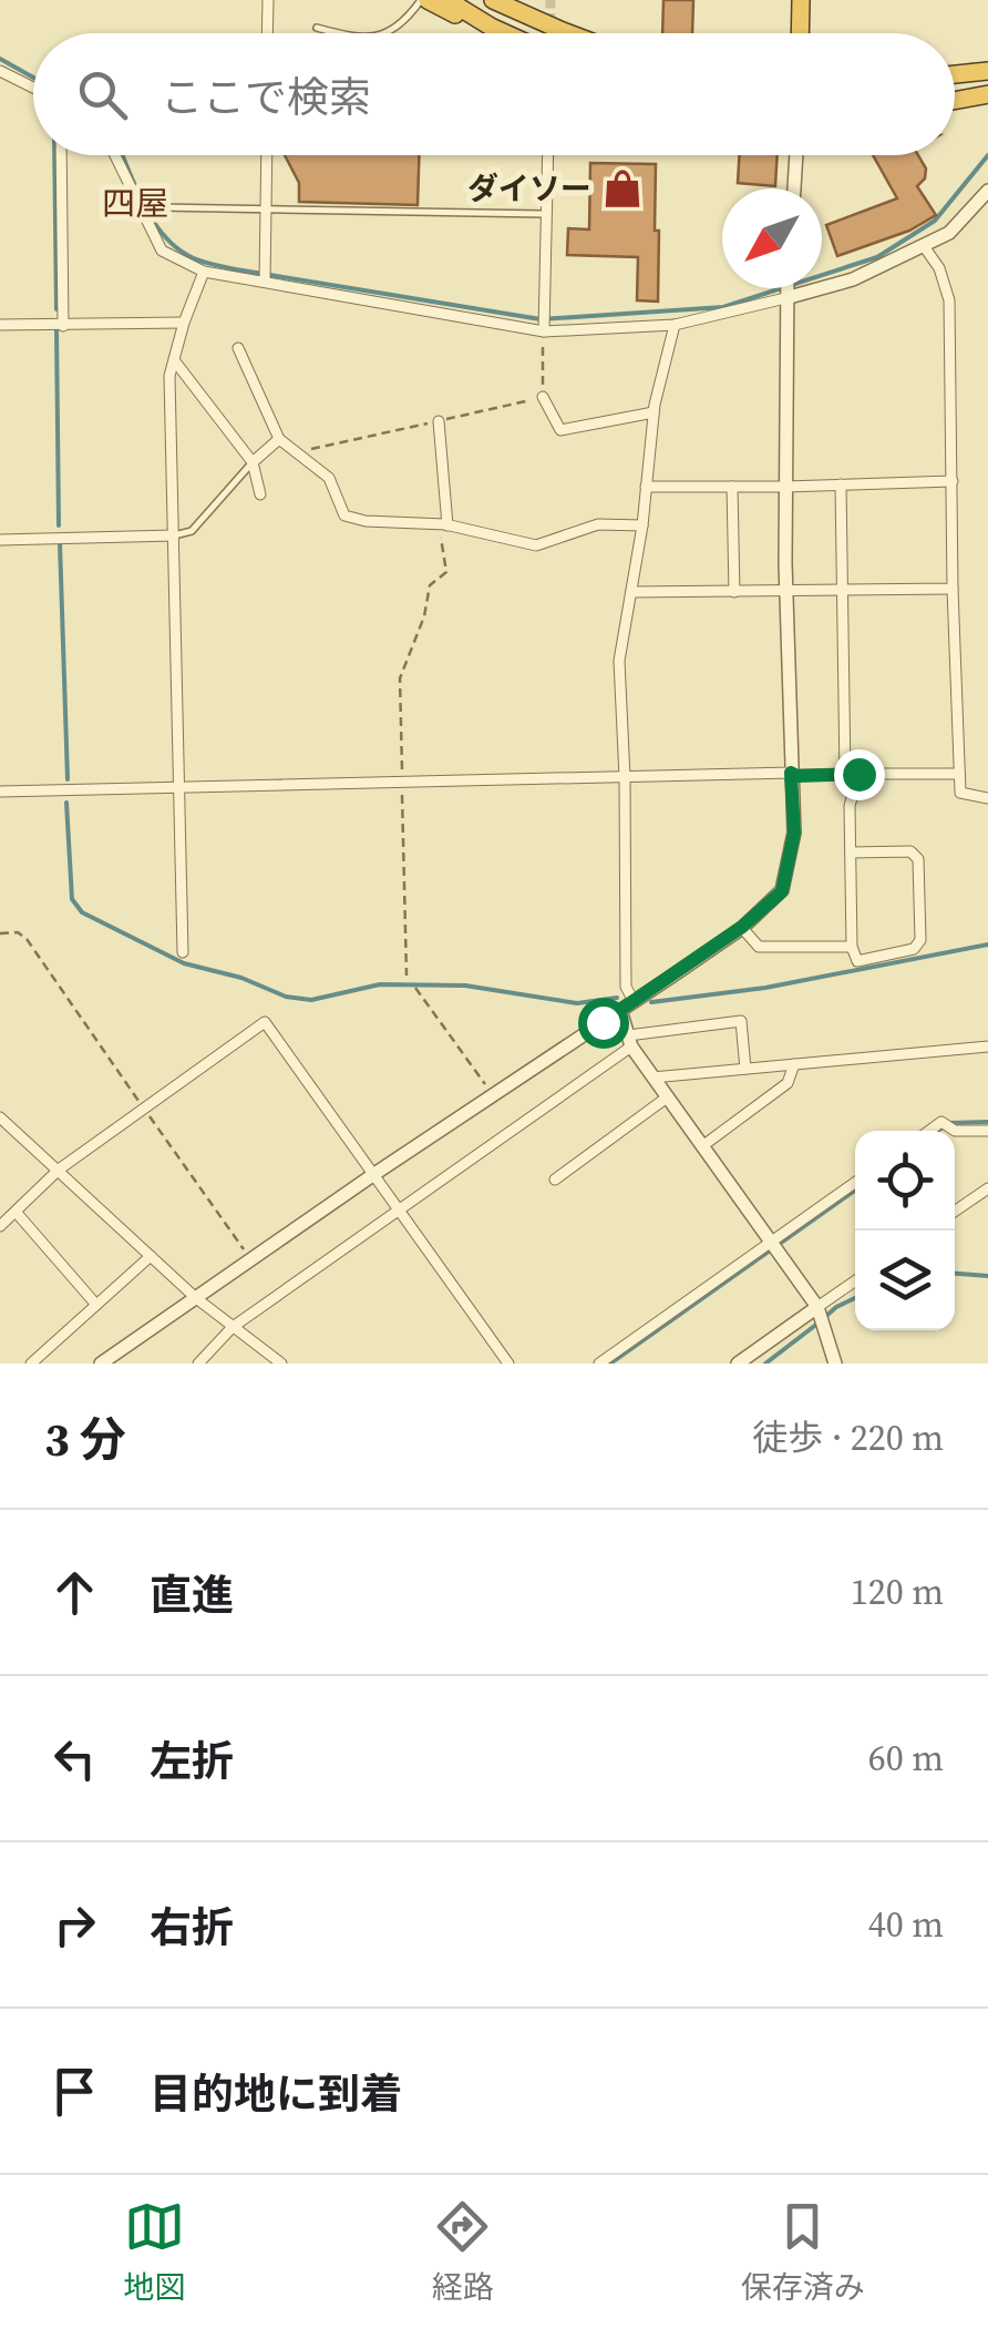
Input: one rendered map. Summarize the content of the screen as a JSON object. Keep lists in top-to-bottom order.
{
  "districts": ["四屋"],
  "places": {
    "shop": ["ダイソー"]
  },
  "north": "bottom left",
  "page": {
    "search": "ここで検索",
    "heading": ["3 分", "徒歩 · 220 m"],
    "list": [
      ["直進", "120 m"],
      ["左折", "60 m"],
      ["右折", "40 m"],
      "目的地に到着"
    ],
    "nav": ["地図", "経路", "保存済み"]
  }
}
